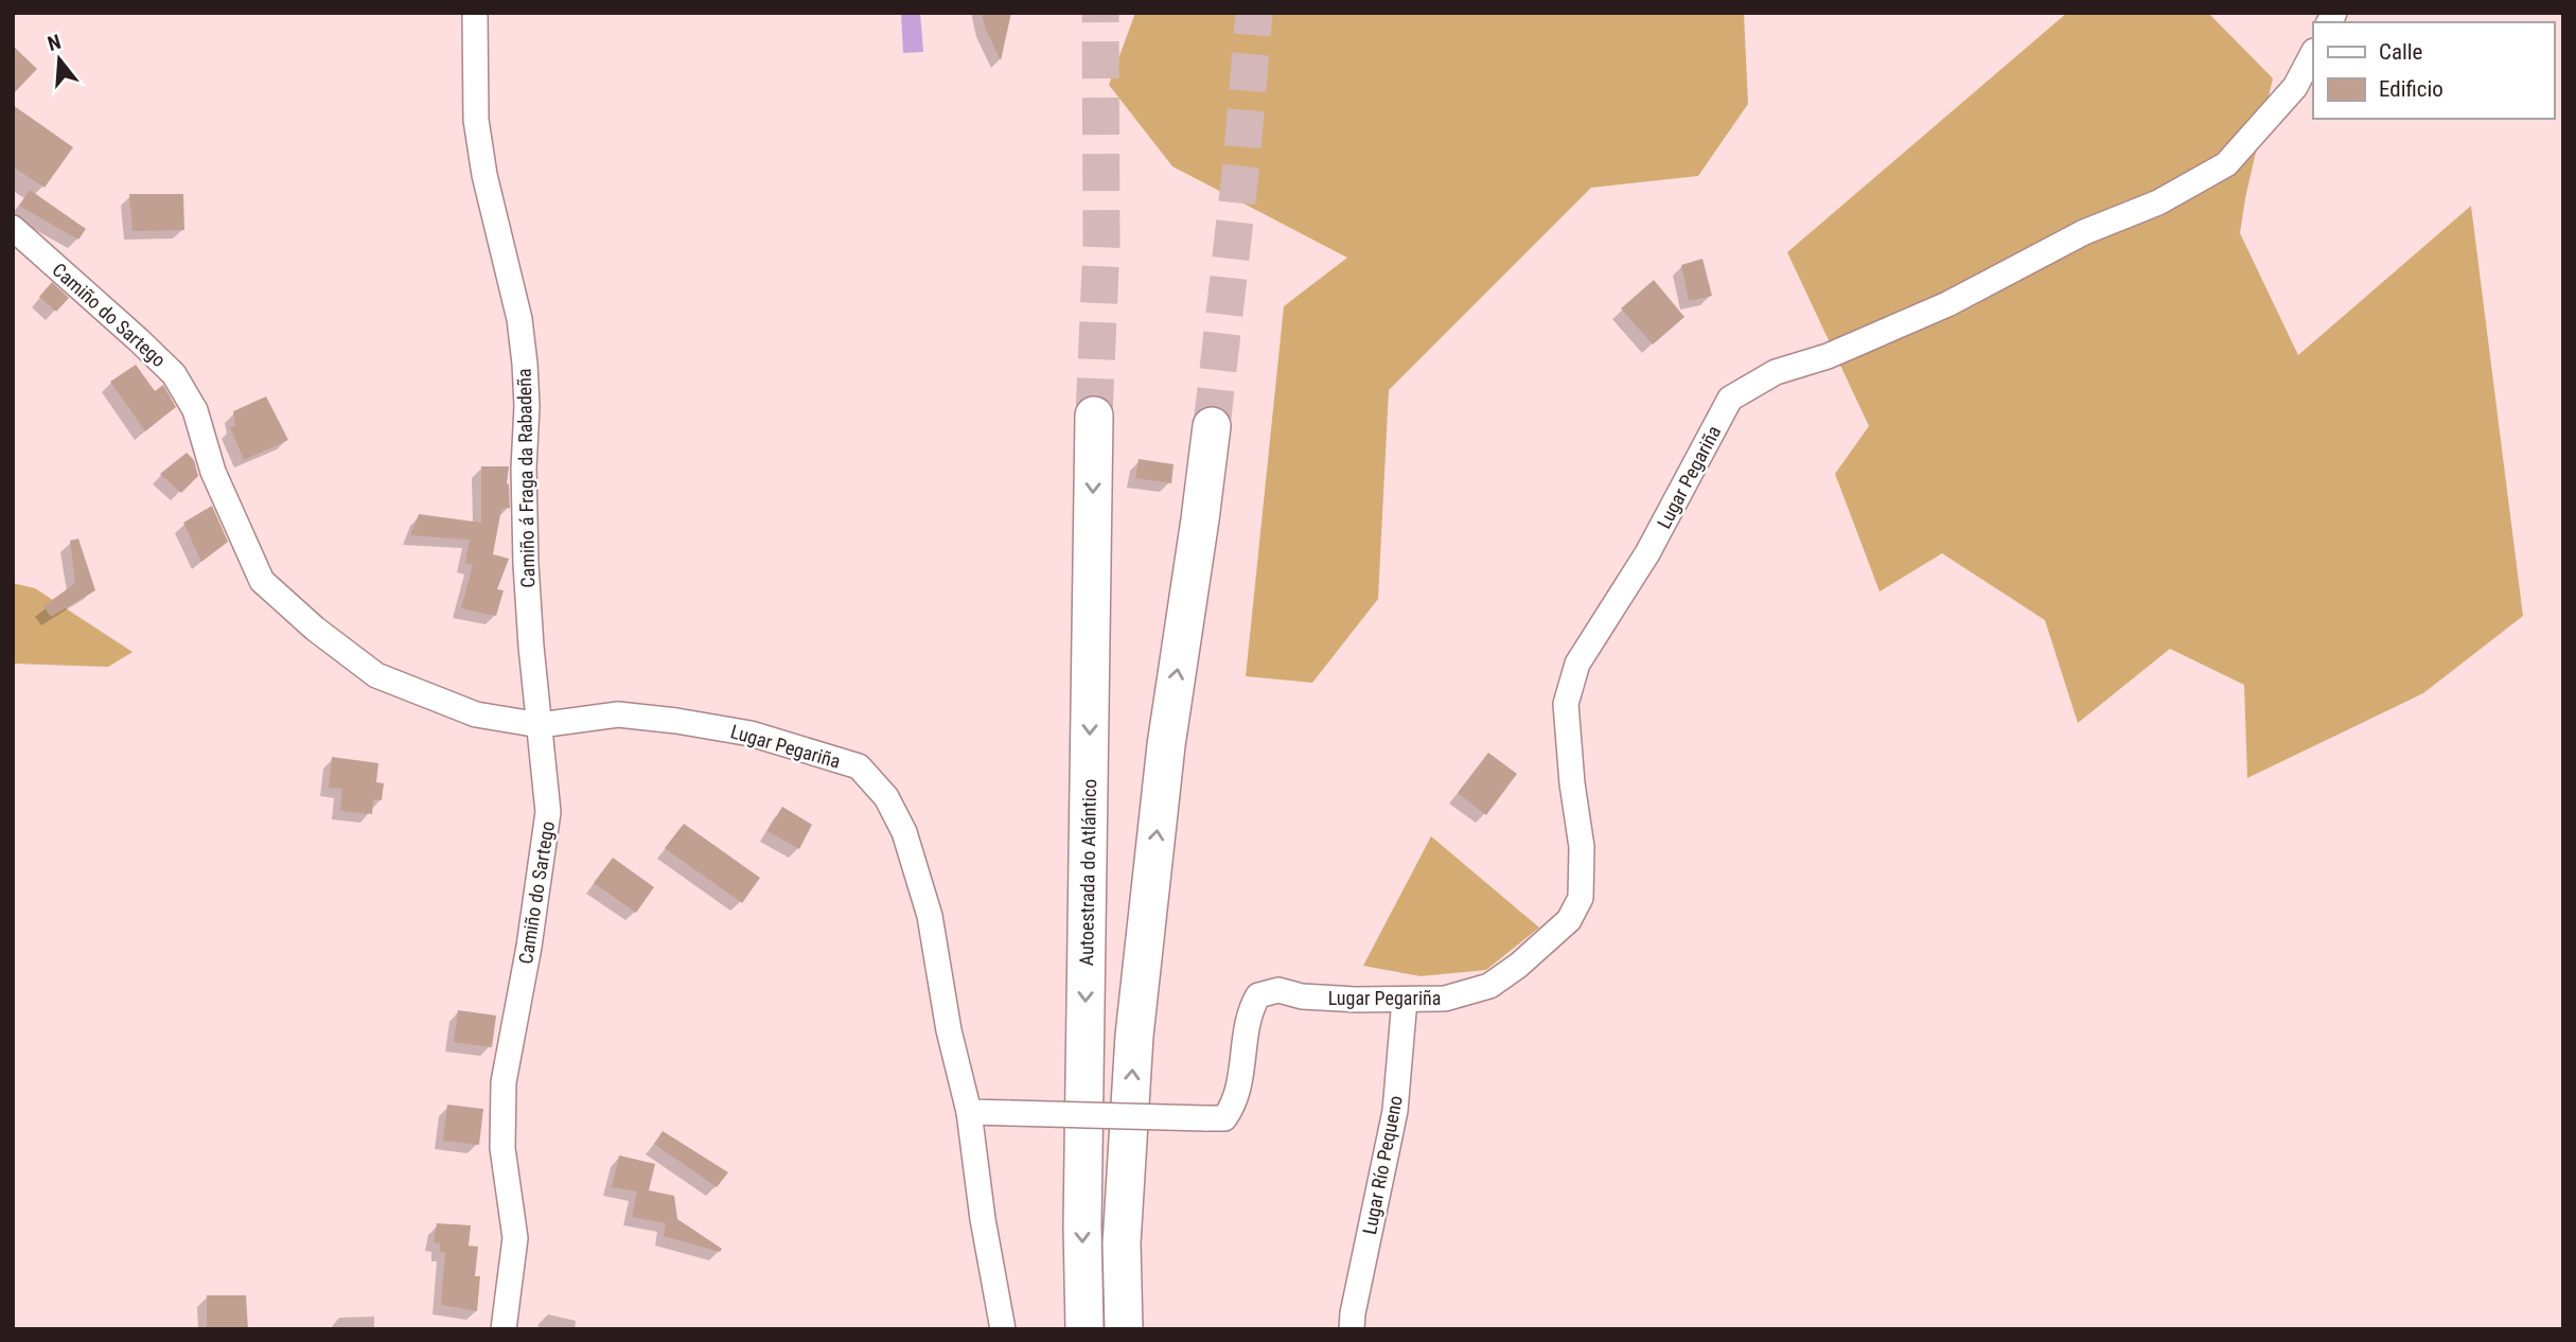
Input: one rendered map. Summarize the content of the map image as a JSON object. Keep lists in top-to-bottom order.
{
  "streets": {
    "highway": ["Autoestrada do Atlántico"],
    "street": [
      "Camiño do Sartego",
      "Lugar Pegariña",
      "Camiño á Fraga da Rabadeña",
      "Lugar Río Pequeno"
    ]
  },
  "crossings": [
    ["Camiño do Sartego", "Lugar Pegariña"],
    ["Camiño do Sartego", "Camiño á Fraga da Rabadeña"],
    ["Lugar Pegariña", "Camiño á Fraga da Rabadeña"],
    ["Lugar Pegariña", "Lugar Río Pequeno"]
  ],
  "legend": ["Calle", "Edificio"],
  "north": "top"
}
